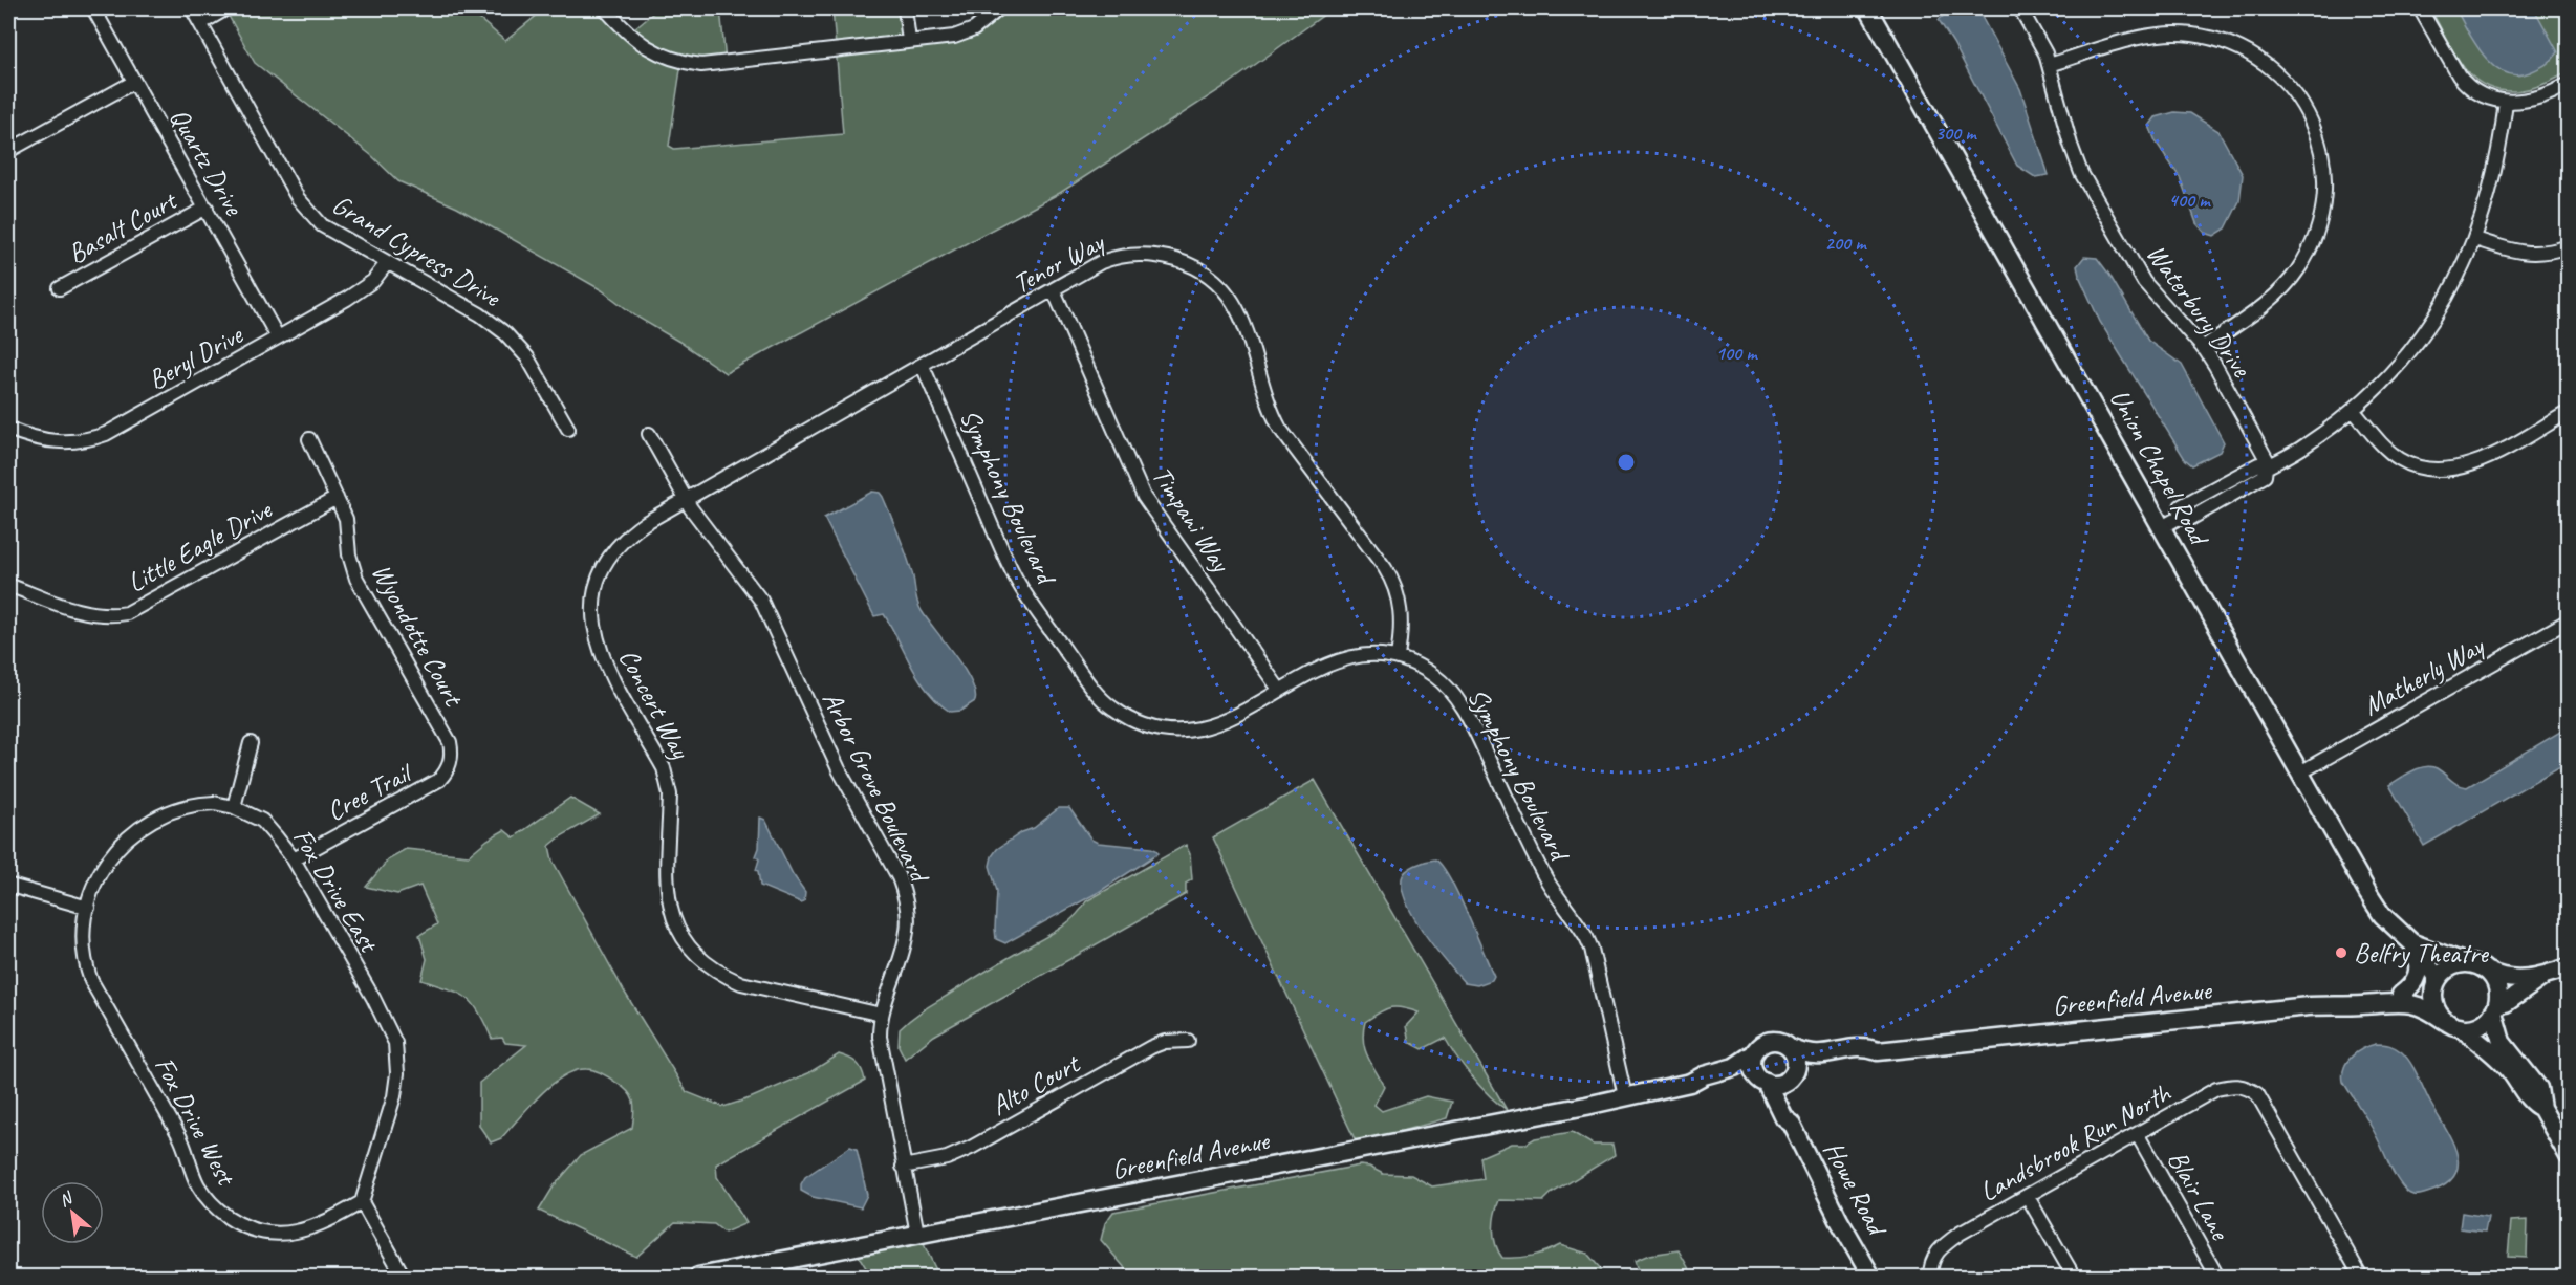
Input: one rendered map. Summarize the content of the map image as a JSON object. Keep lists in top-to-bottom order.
{
  "streets": {
    "main road": ["Union Chapel Road", "Greenfield Avenue", "Howe Road"],
    "street": [
      "Quartz Drive",
      "Basalt Court",
      "Grand Cypress Drive",
      "Tenor Way",
      "Waterbury Drive",
      "Beryl Drive",
      "Symphony Boulevard",
      "Timpani Way",
      "Little Eagle Drive",
      "Wyondotte Court",
      "Matherly Way",
      "Concert Way",
      "Arbor Grove Boulevard",
      "Cree Trail",
      "Fox Drive East",
      "Alto Court",
      "Fox Drive West",
      "Landsbrook Run North",
      "Blair Lane"
    ]
  },
  "crossings": [
    ["Quartz Drive", "Basalt Court"],
    ["Quartz Drive", "Beryl Drive"],
    ["Grand Cypress Drive", "Beryl Drive"],
    ["Tenor Way", "Symphony Boulevard"],
    ["Tenor Way", "Timpani Way"],
    ["Tenor Way", "Concert Way"],
    ["Tenor Way", "Arbor Grove Boulevard"],
    ["Union Chapel Road", "Matherly Way"],
    ["Union Chapel Road", "Greenfield Avenue"],
    ["Symphony Boulevard", "Timpani Way"],
    ["Symphony Boulevard", "Greenfield Avenue"],
    ["Little Eagle Drive", "Wyondotte Court"],
    ["Wyondotte Court", "Cree Trail"],
    ["Concert Way", "Arbor Grove Boulevard"],
    ["Arbor Grove Boulevard", "Greenfield Avenue"],
    ["Arbor Grove Boulevard", "Alto Court"],
    ["Cree Trail", "Fox Drive East"],
    ["Fox Drive East", "Fox Drive West"],
    ["Greenfield Avenue", "Howe Road"],
    ["Landsbrook Run North", "Blair Lane"]
  ],
  "places": ["Belfry Theatre"],
  "north": "top left",
  "rings": [
    "300 m",
    "400 m",
    "200 m",
    "100 m"
  ]
}
